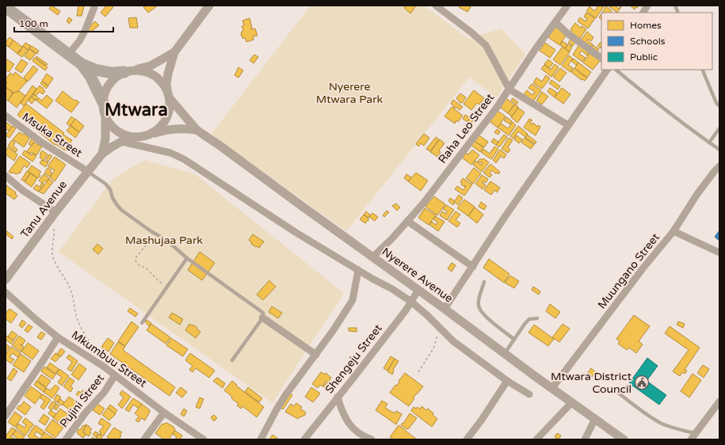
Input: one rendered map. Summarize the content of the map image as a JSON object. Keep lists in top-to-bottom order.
{
  "streets": {
    "street": [
      "Raha Leo Street",
      "Msuka Street",
      "Tanu Avenue",
      "Muungano Street",
      "Nyerere Avenue",
      "Mkumbuu Street",
      "Shengeju Street",
      "Pujini Street"
    ]
  },
  "crossings": [
    ["Raha Leo Street", "Nyerere Avenue"],
    ["Msuka Street", "Tanu Avenue"],
    ["Muungano Street", "Nyerere Avenue"],
    ["Nyerere Avenue", "Shengeju Street"],
    ["Mkumbuu Street", "Pujini Street"]
  ],
  "districts": ["Mtwara"],
  "parks": ["Nyerere Mtwara Park", "Mashujaa Park"],
  "places": {
    "public building": ["Mtwara District Council"]
  },
  "legend": ["Homes", "Schools", "Public"],
  "scale_bar": "100 m"
}
